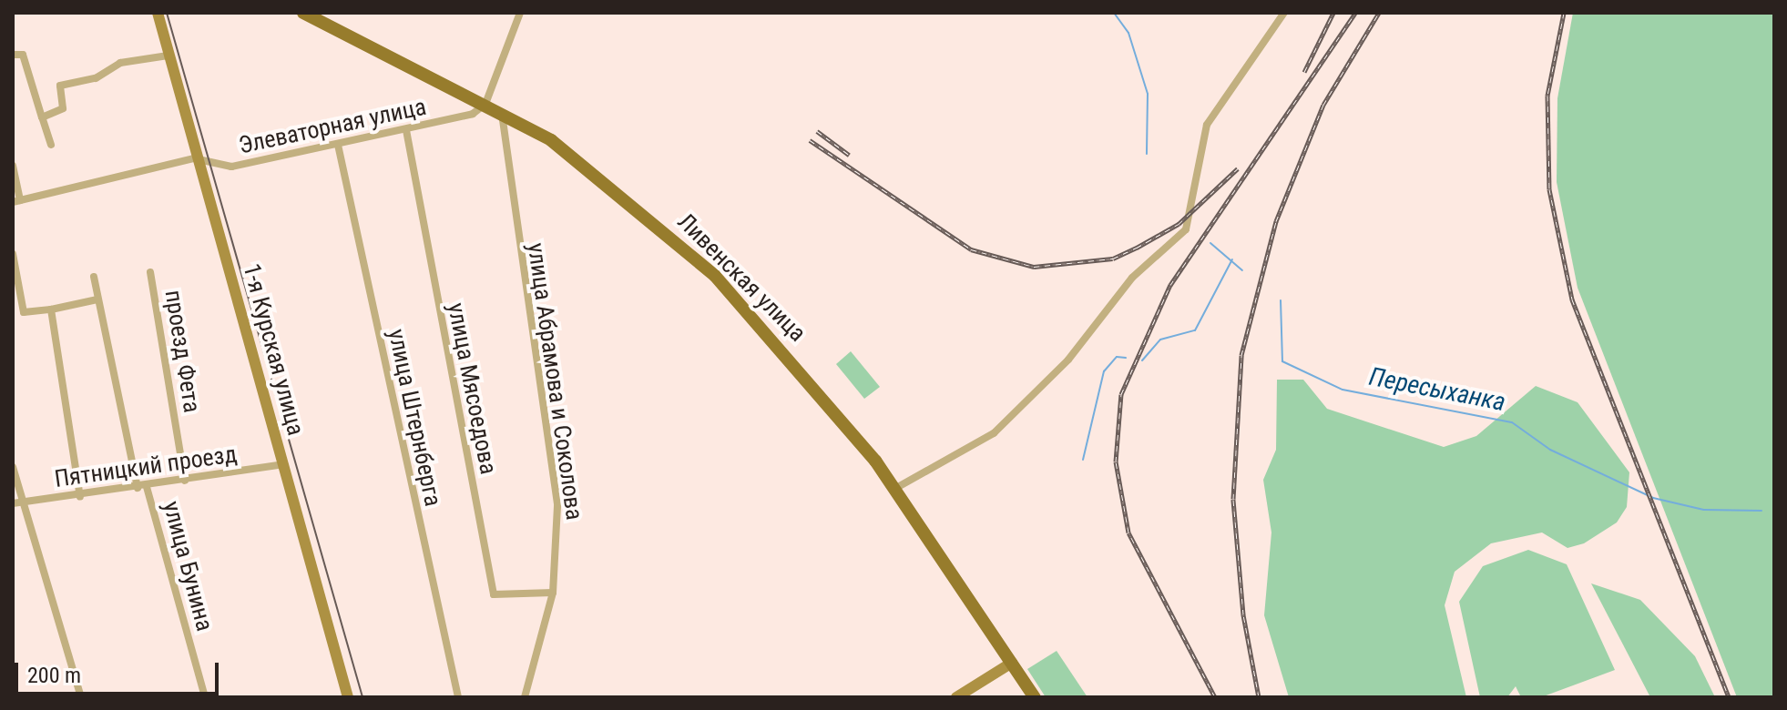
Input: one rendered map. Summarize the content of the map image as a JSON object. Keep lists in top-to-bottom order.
{
  "streets": {
    "main road": ["Ливенская улица"],
    "street": [
      "Элеваторная улица",
      "1-я Курская улица",
      "проезд Фета",
      "улица Абрамова и Соколова",
      "улица Мясоедова",
      "улица Штернберга",
      "Пятницкий проезд",
      "улица Бунина"
    ]
  },
  "crossings": [
    ["Элеваторная улица", "Ливенская улица"],
    ["Элеваторная улица", "1-я Курская улица"],
    ["Элеваторная улица", "улица Мясоедова"],
    ["Элеваторная улица", "улица Штернберга"],
    ["Ливенская улица", "улица Абрамова и Соколова"],
    ["1-я Курская улица", "Пятницкий проезд"],
    ["проезд Фета", "Пятницкий проезд"],
    ["улица Абрамова и Соколова", "улица Мясоедова"],
    ["Пятницкий проезд", "улица Бунина"]
  ],
  "water": ["Пересыханка"],
  "scale_bar": "200 m"
}
